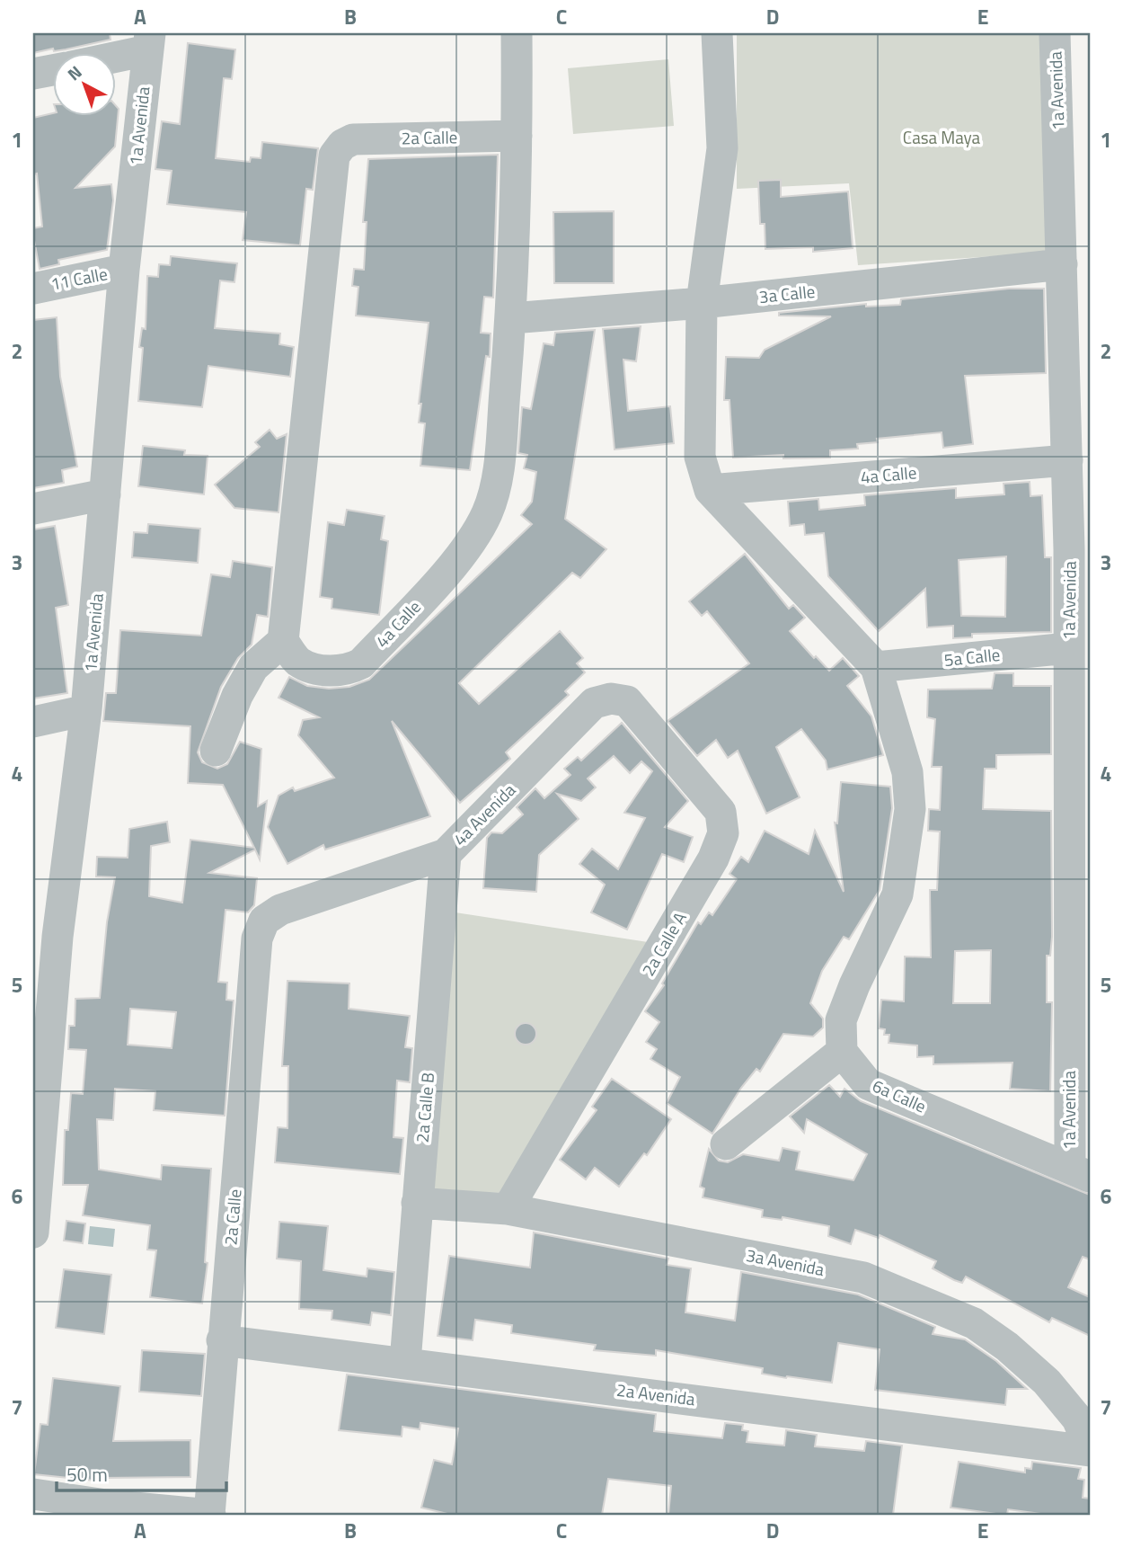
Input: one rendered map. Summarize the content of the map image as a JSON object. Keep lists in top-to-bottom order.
{
  "streets": {
    "street": [
      "1a Avenida",
      "2a Calle",
      "11 Calle",
      "3a Calle",
      "4a Calle",
      "5a Calle",
      "4a Avenida",
      "2a Calle A",
      "6a Calle",
      "2a Calle B",
      "3a Avenida",
      "2a Avenida"
    ]
  },
  "crossings": [
    ["1a Avenida", "11 Calle"],
    ["1a Avenida", "3a Calle"],
    ["1a Avenida", "4a Calle"],
    ["1a Avenida", "5a Calle"],
    ["1a Avenida", "6a Calle"],
    ["2a Calle", "4a Calle"],
    ["2a Calle", "4a Avenida"],
    ["2a Calle", "2a Avenida"],
    ["3a Calle", "4a Calle"],
    ["4a Avenida", "2a Calle A"],
    ["4a Avenida", "2a Calle B"],
    ["2a Calle A", "3a Avenida"],
    ["2a Calle B", "3a Avenida"],
    ["2a Calle B", "2a Avenida"],
    ["3a Avenida", "2a Avenida"]
  ],
  "parks": ["Casa Maya"],
  "scale_bar": "50 m",
  "north": "top left",
  "grid": {
    "columns": [
      "A",
      "B",
      "C",
      "D",
      "E"
    ],
    "rows": [
      "1",
      "2",
      "3",
      "4",
      "5",
      "6",
      "7"
    ]
  }
}
